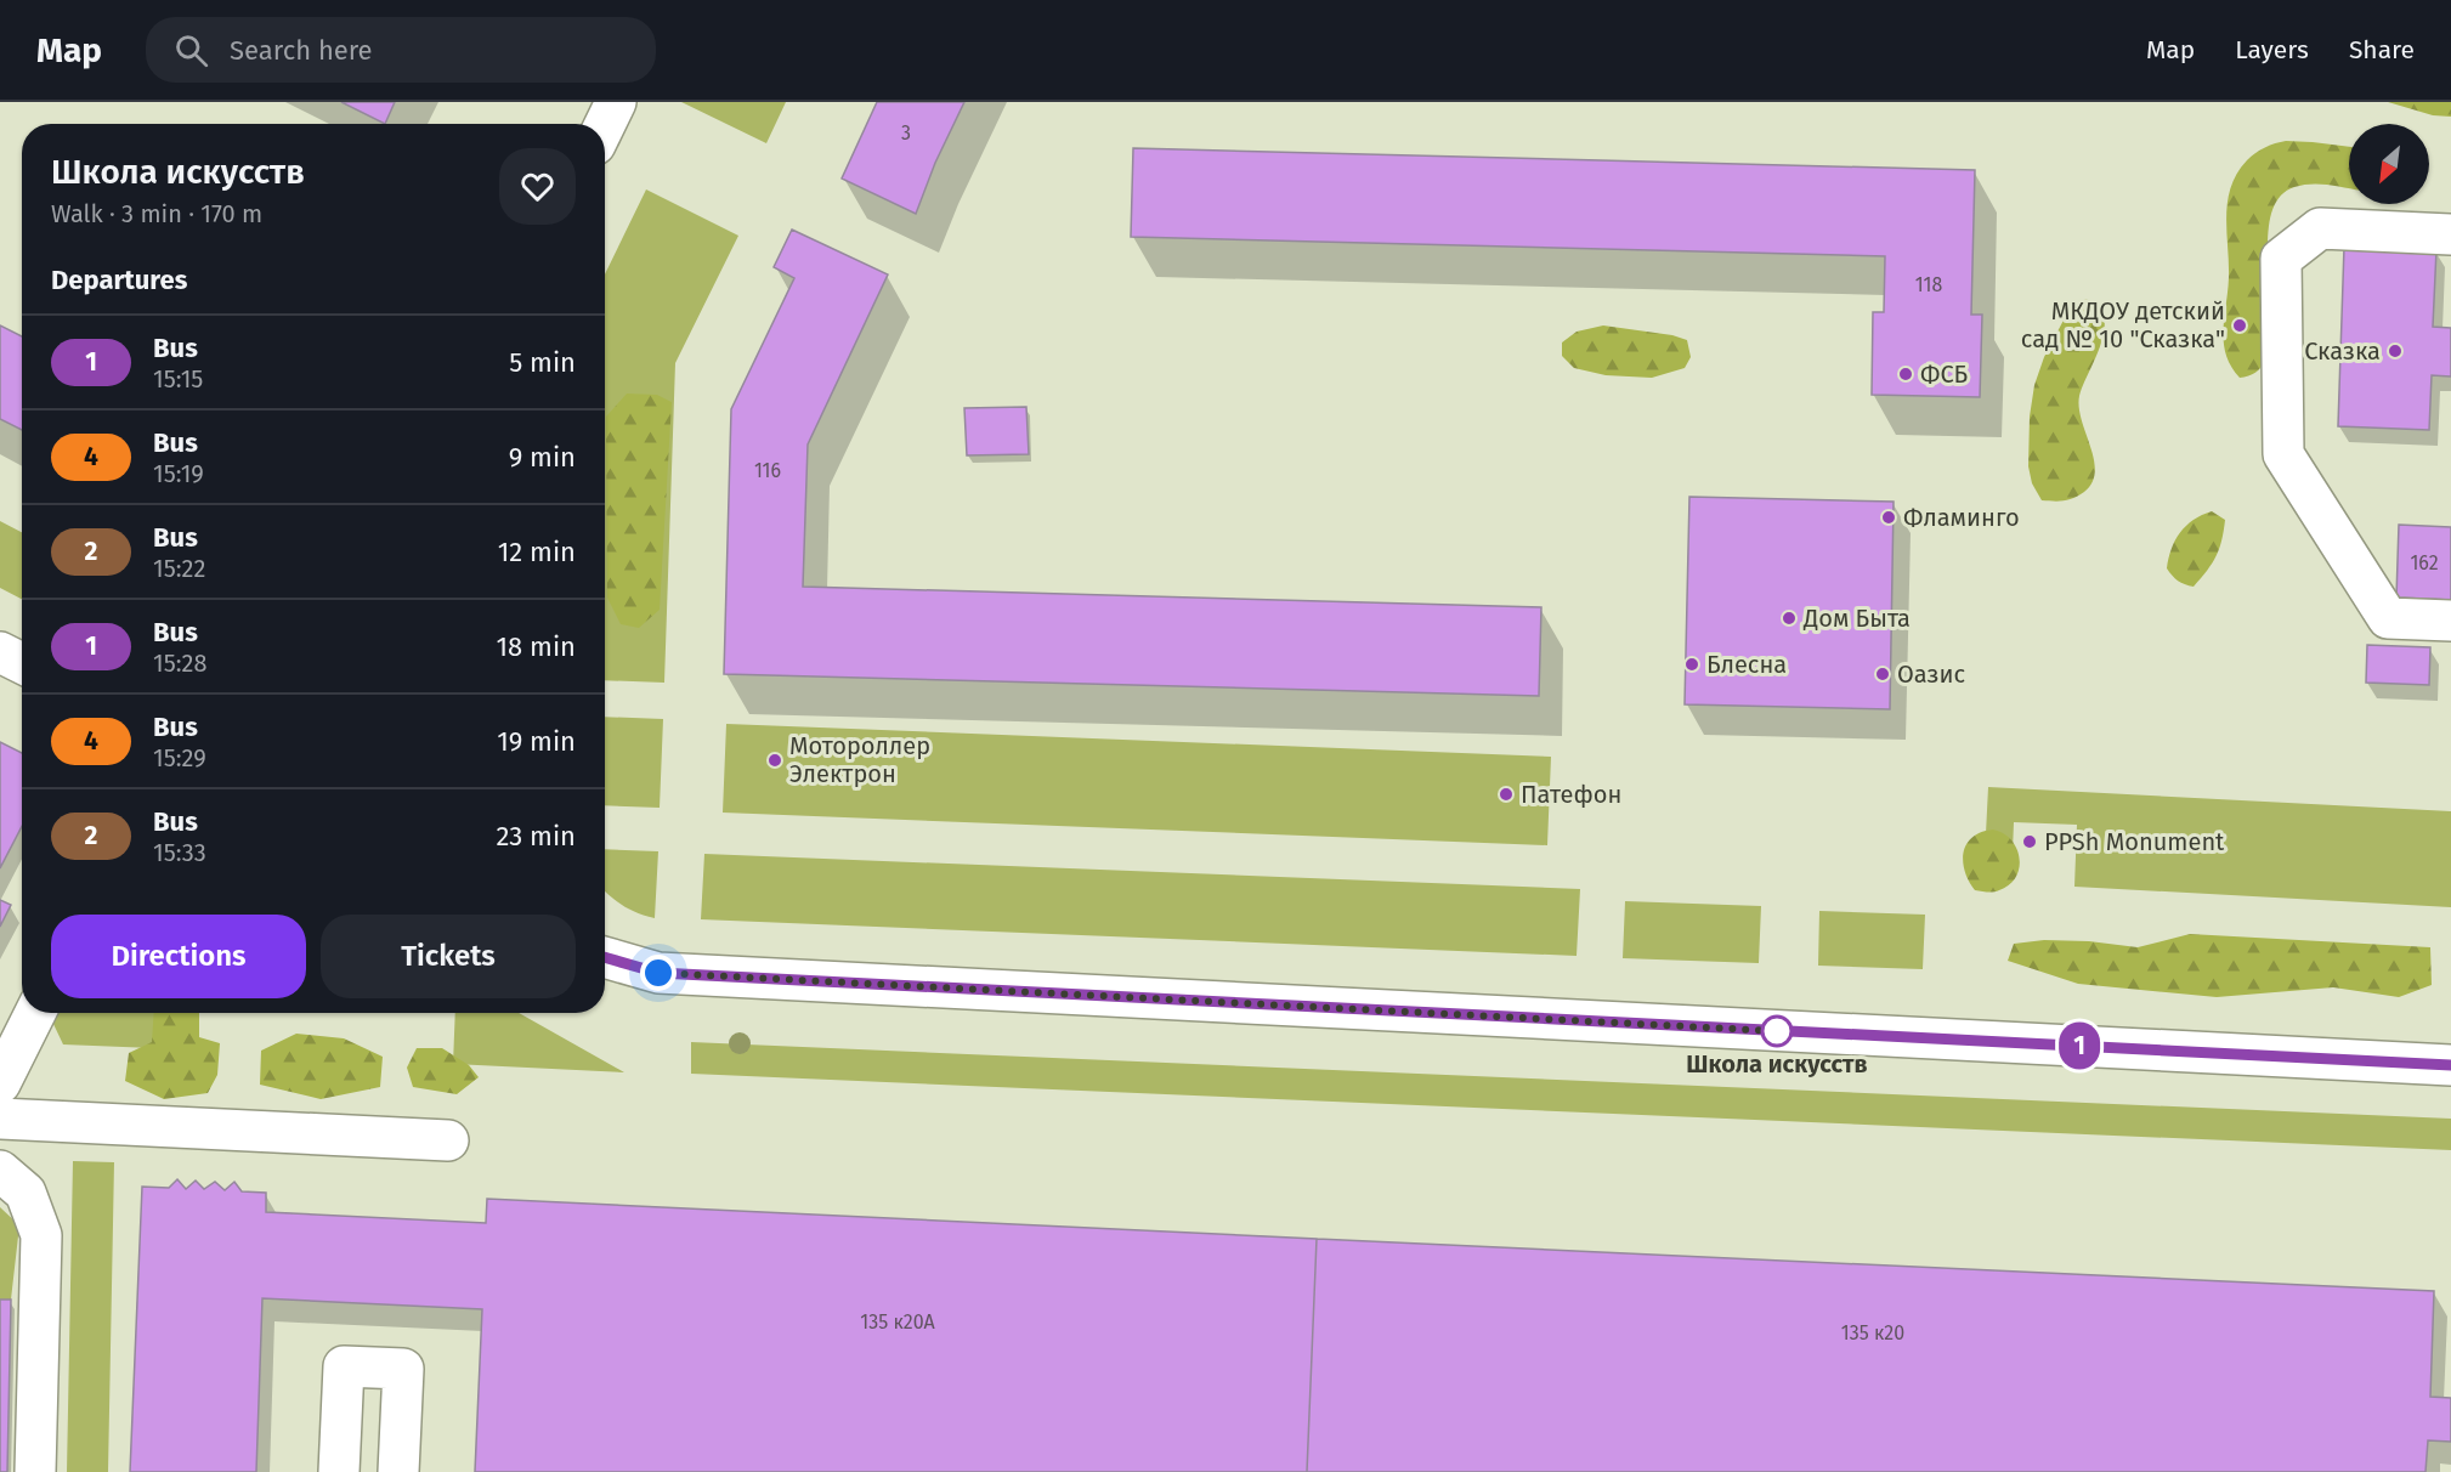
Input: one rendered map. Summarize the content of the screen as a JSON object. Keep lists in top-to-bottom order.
{
  "places": [
    "МКДОУ детский сад № 10 \"Сказка\"",
    "Сказка",
    "ФСБ",
    "Фламинго",
    "Дом Быта",
    "Блесна",
    "Оазис",
    "Мотороллер Электрон",
    "Патефон",
    "PPSh Monument",
    "Школа искусств"
  ],
  "lines": ["bus line 1"],
  "house_numbers": [
    "3",
    "118",
    "116",
    "162",
    "135 к20А",
    "135 к20"
  ],
  "north": "bottom left",
  "page": {
    "header": "Map",
    "search": "Search here",
    "nav": ["Map", "Layers", "Share"],
    "on_map": "1",
    "heading": [
      ["Школа искусств", "Walk · 3 min · 170 m"],
      "Departures"
    ],
    "list": [
      {
        "mark": "1",
        "name": "Bus",
        "note": "15:15",
        "value": "5 min"
      },
      {
        "mark": "4",
        "name": "Bus",
        "note": "15:19",
        "value": "9 min"
      },
      {
        "mark": "2",
        "name": "Bus",
        "note": "15:22",
        "value": "12 min"
      },
      {
        "mark": "1",
        "name": "Bus",
        "note": "15:28",
        "value": "18 min"
      },
      {
        "mark": "4",
        "name": "Bus",
        "note": "15:29",
        "value": "19 min"
      },
      {
        "mark": "2",
        "name": "Bus",
        "note": "15:33",
        "value": "23 min"
      }
    ],
    "buttons": ["Directions", "Tickets"]
  }
}
